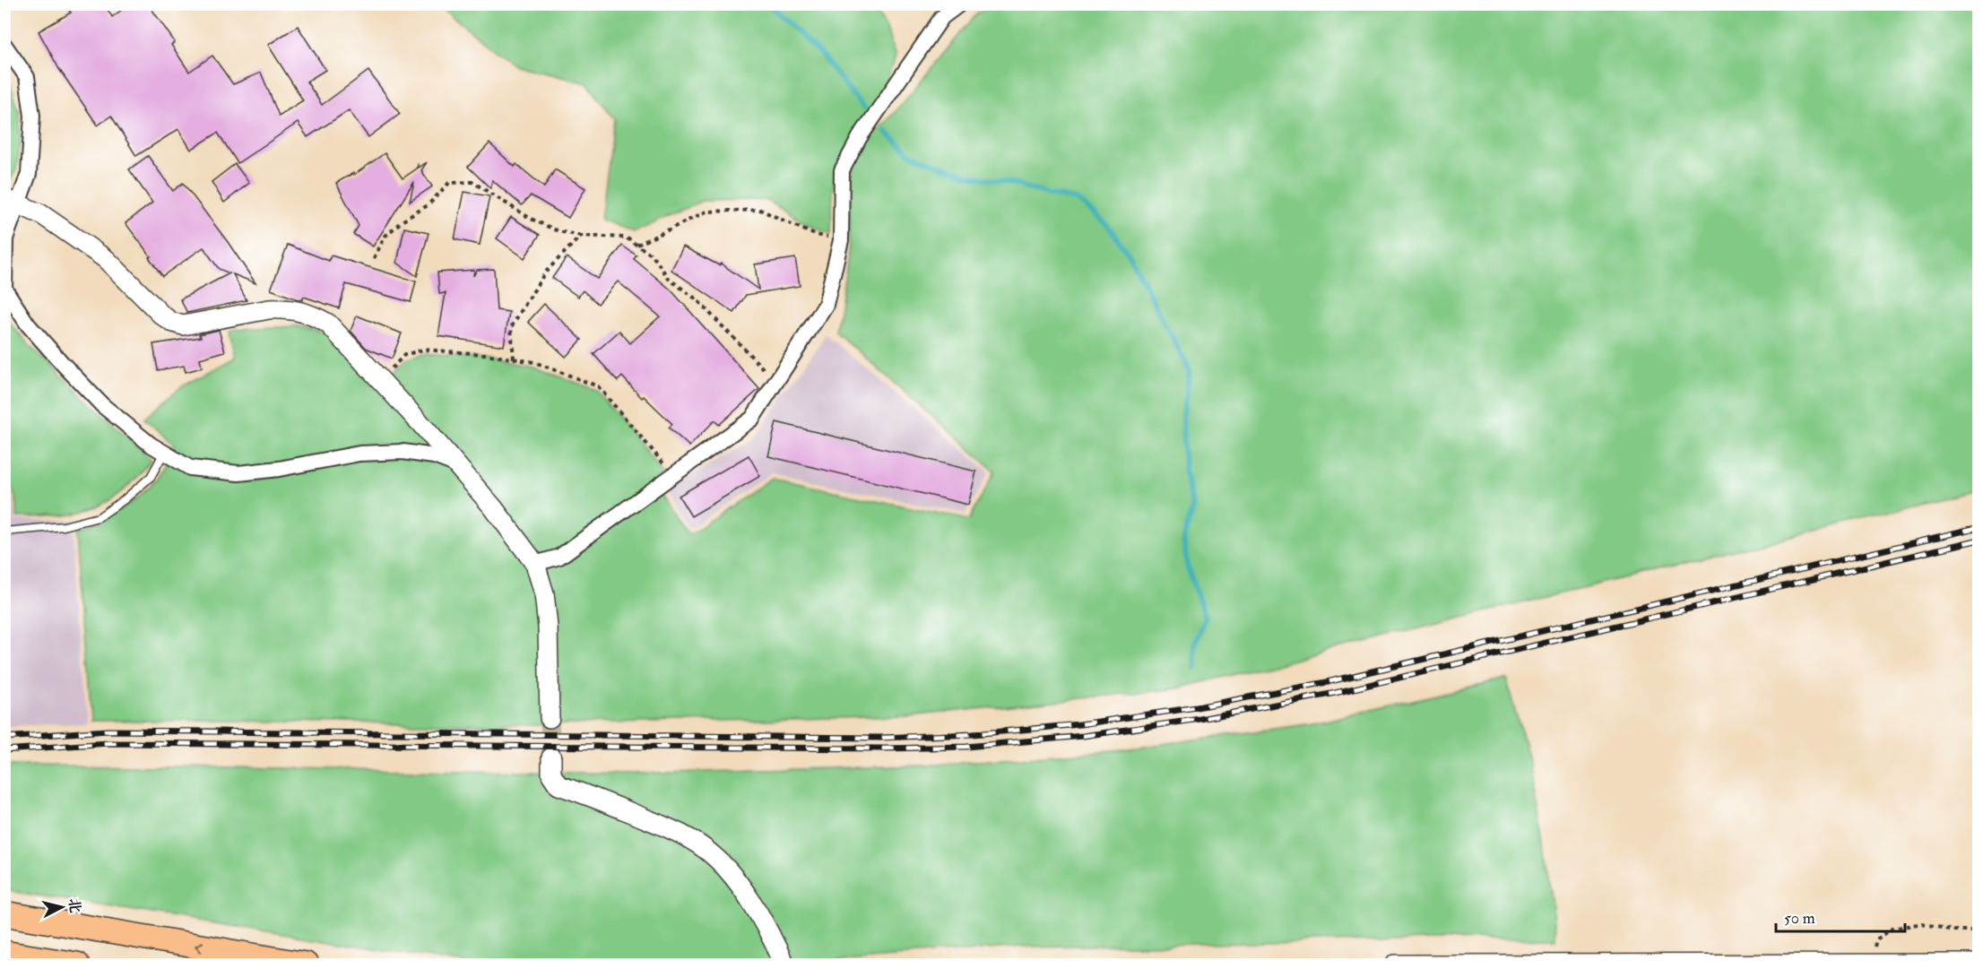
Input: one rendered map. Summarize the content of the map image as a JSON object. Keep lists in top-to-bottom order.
{
  "scale_bar": "50 m",
  "north": "right"
}
